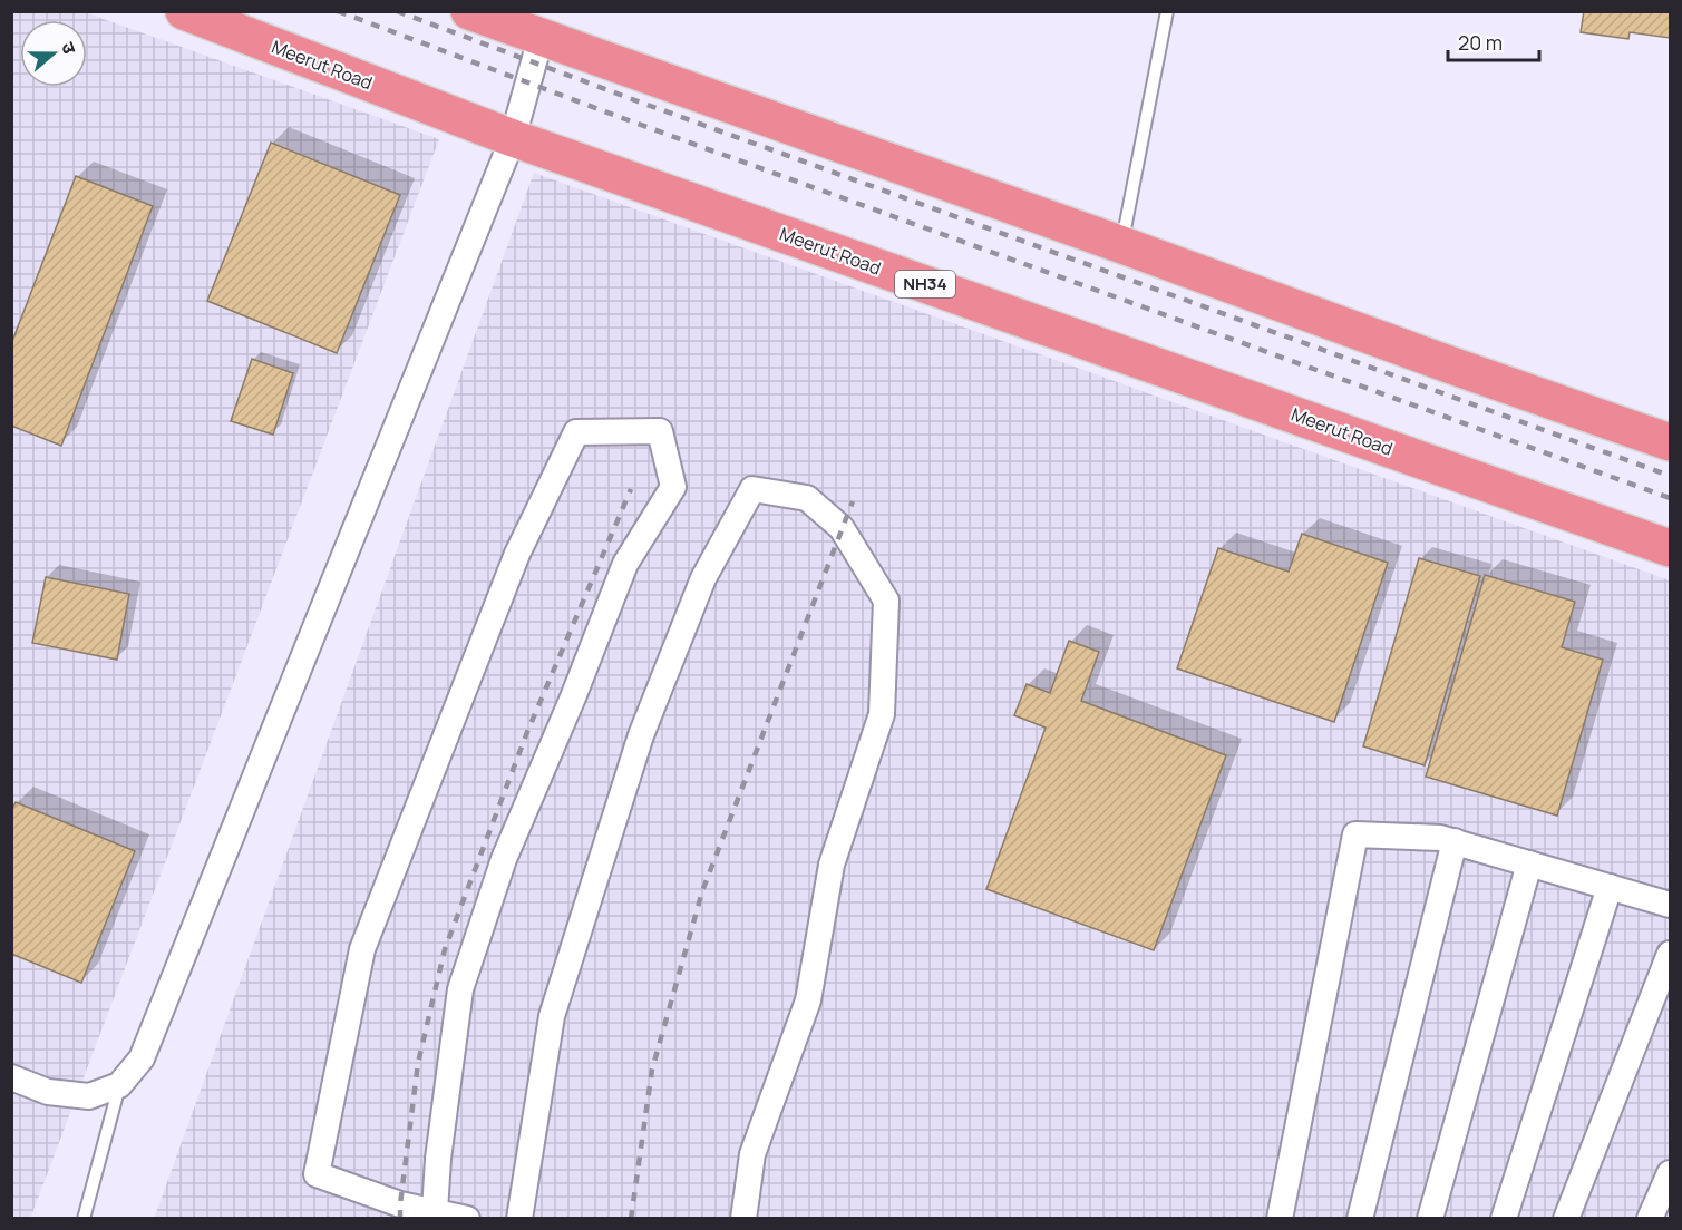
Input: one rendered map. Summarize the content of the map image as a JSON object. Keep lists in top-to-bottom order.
{
  "streets": {
    "highway": ["Meerut Road", "NH34"]
  },
  "scale_bar": "20 m",
  "north": "right"
}
